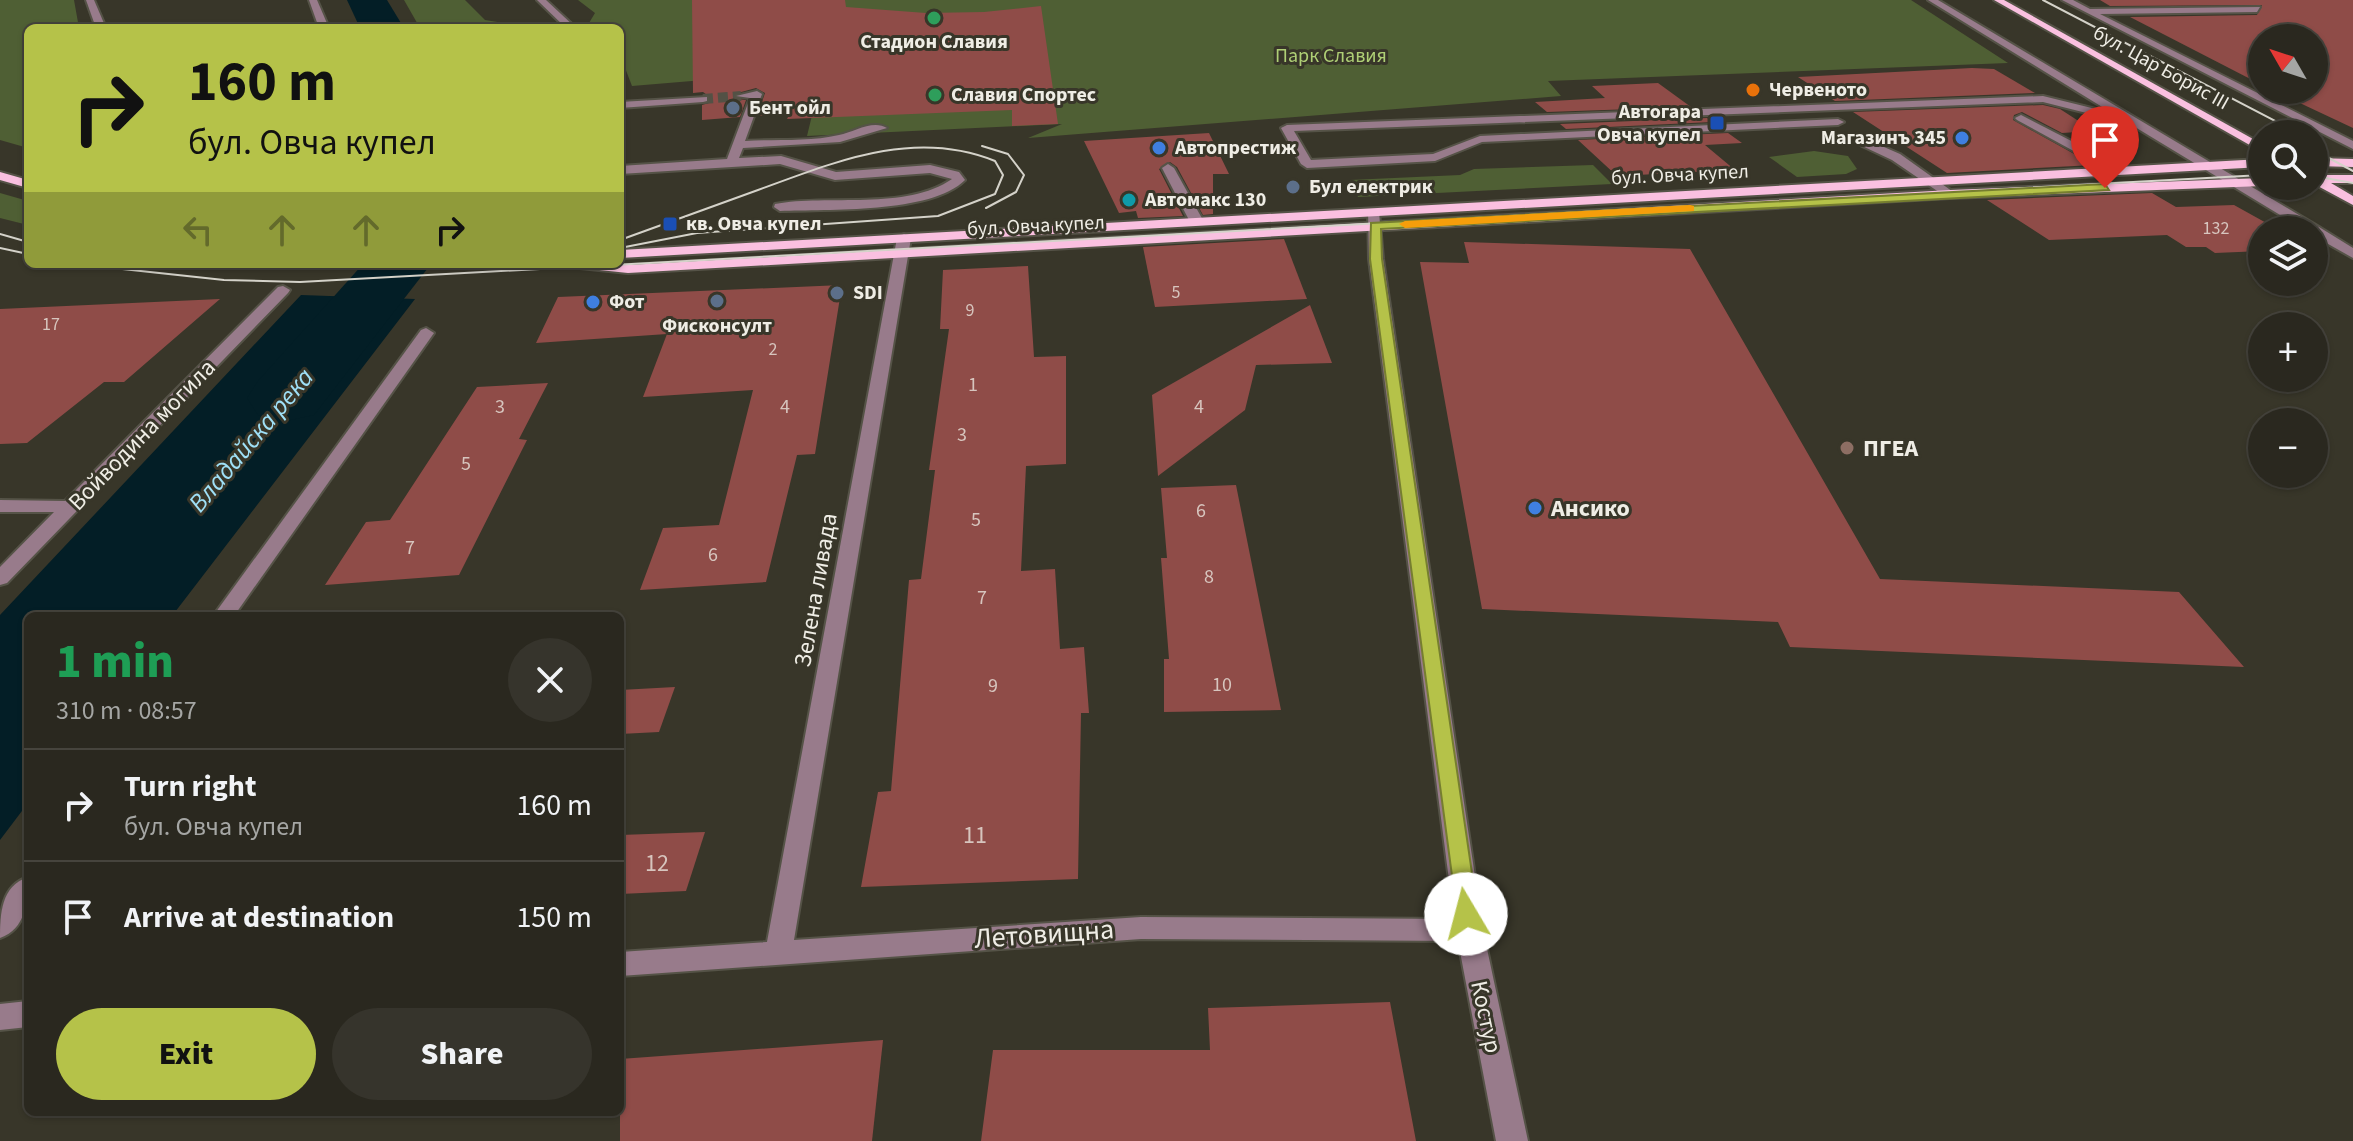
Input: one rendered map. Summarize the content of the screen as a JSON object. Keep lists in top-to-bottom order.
{
  "streets": {
    "main road": ["бул. Цар Борис III", "бул. Овча купел"],
    "street": [
      "Войводина могила",
      "Зелена ливада",
      "Летовищна",
      "Костур"
    ]
  },
  "crossings": [
    ["бул. Овча купел", "Зелена ливада"],
    ["бул. Овча купел", "Костур"],
    ["Зелена ливада", "Летовищна"],
    ["Летовищна", "Костур"]
  ],
  "water": ["Владайска река"],
  "parks": ["Парк Славия"],
  "places": {
    "other": [
      "Стадион Славия",
      "Червеното",
      "Славия Спортес",
      "Бент ойл",
      "Магазинъ 345",
      "Автопрестиж",
      "Бул електрик",
      "Автомакс 130",
      "SDI",
      "Фисконсулт",
      "Фот",
      "ПГЕА",
      "Ансико"
    ],
    "transit": ["Автогара Овча купел", "кв. Овча купел"]
  },
  "house_numbers": [
    "132",
    "5",
    "9",
    "17",
    "2",
    "1",
    "3",
    "4",
    "4",
    "3",
    "5",
    "6",
    "5",
    "7",
    "6",
    "8",
    "7",
    "10",
    "9",
    "11",
    "12"
  ],
  "north": "top left",
  "page": {
    "map_buttons": ["+", "−"],
    "turn": ["160 m", "бул. Овча купел"],
    "heading": ["1 min", "310 m · 08:57"],
    "list": [
      {
        "name": "Turn right",
        "note": "бул. Овча купел",
        "value": "160 m"
      },
      {
        "name": "Arrive at destination",
        "value": "150 m"
      }
    ],
    "buttons": ["Exit", "Share"]
  }
}
